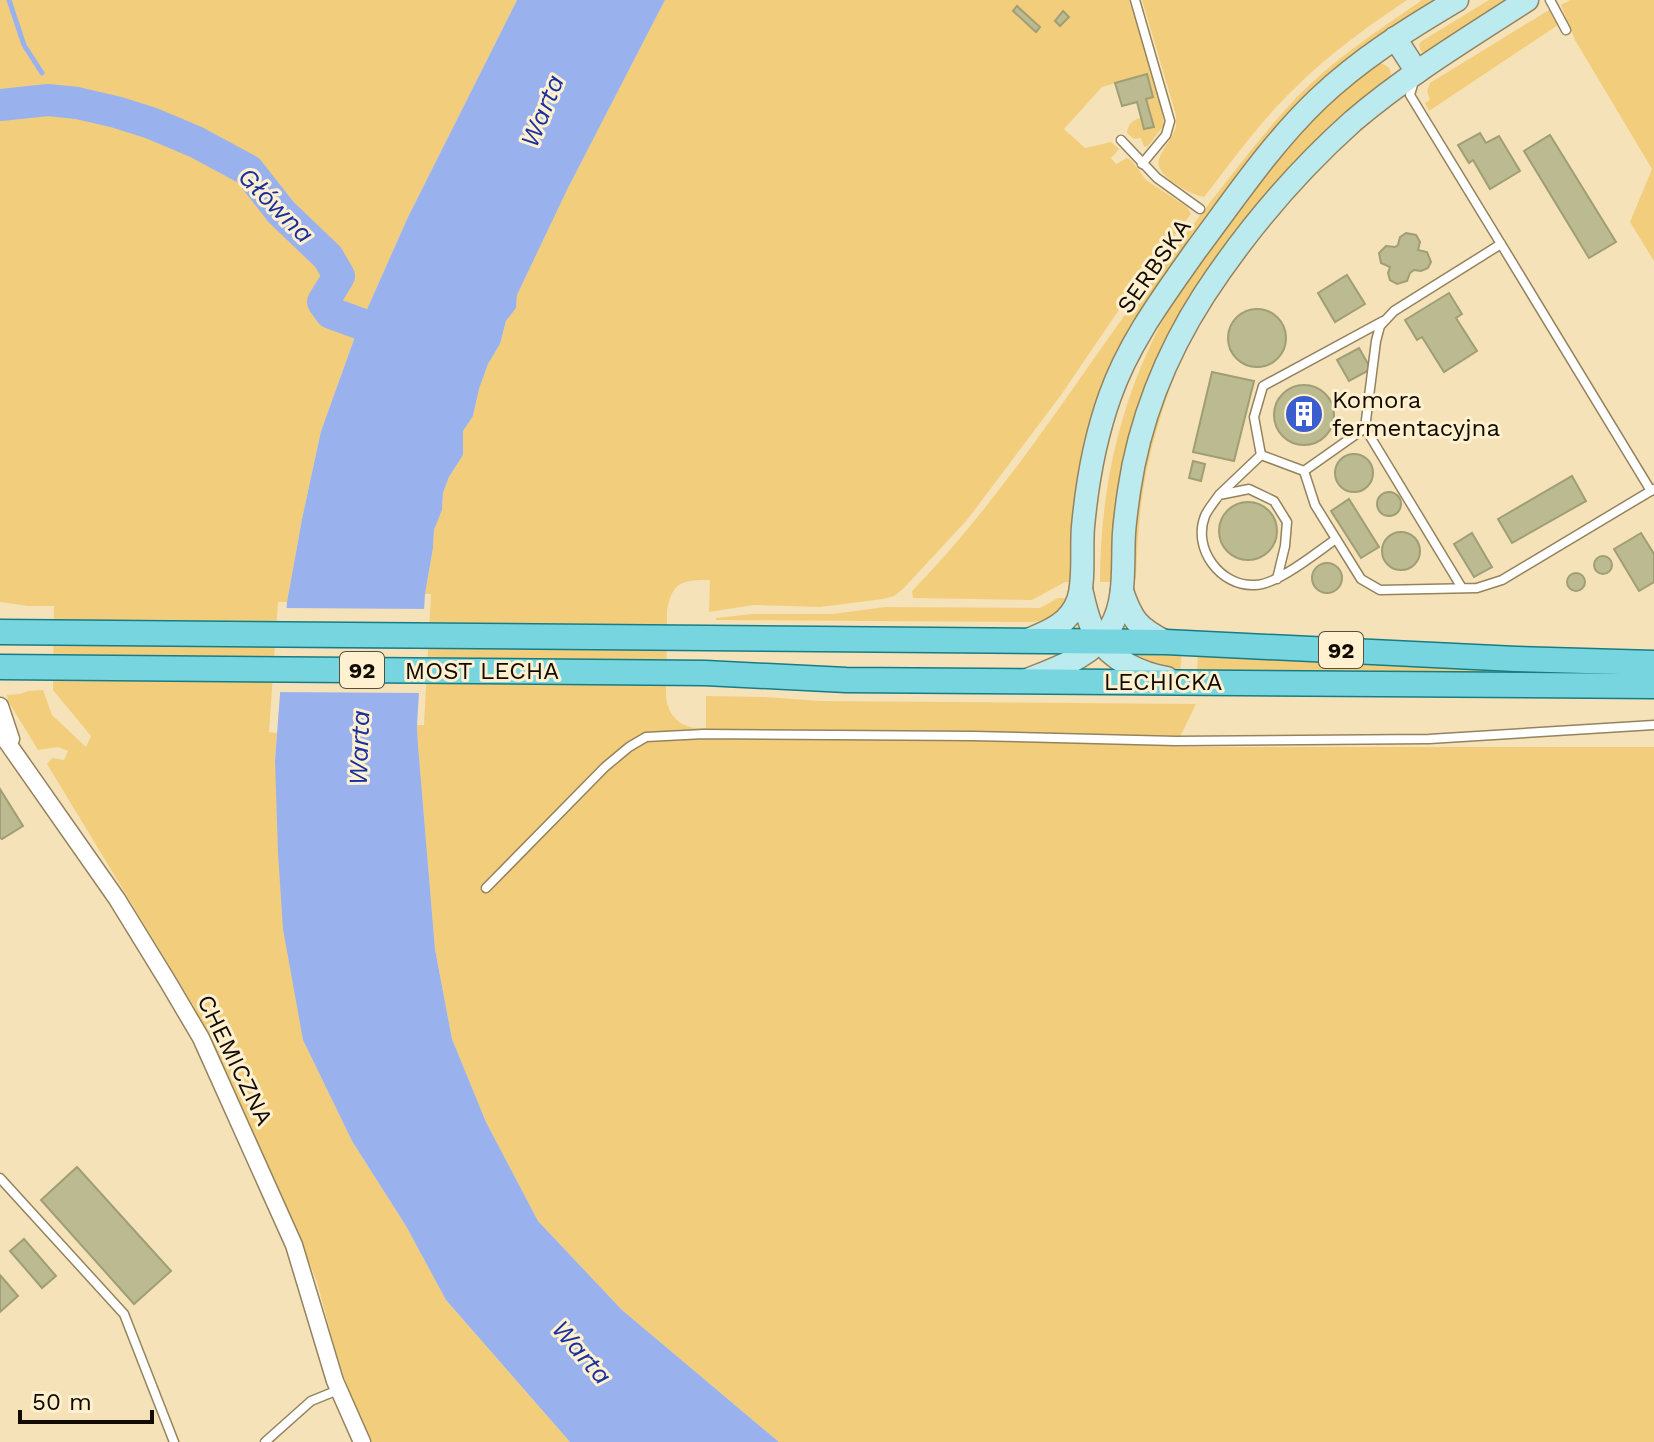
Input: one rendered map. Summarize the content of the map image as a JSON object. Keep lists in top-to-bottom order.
{
  "streets": {
    "main road": ["92", "MOST LECHA", "LECHICKA"],
    "street": ["SERBSKA", "CHEMICZNA"]
  },
  "crossings": [
    ["SERBSKA", "LECHICKA"],
    ["MOST LECHA", "LECHICKA"]
  ],
  "water": ["Warta", "Główna"],
  "places": {
    "building": ["Komora fermentacyjna"]
  },
  "scale_bar": "50 m"
}
